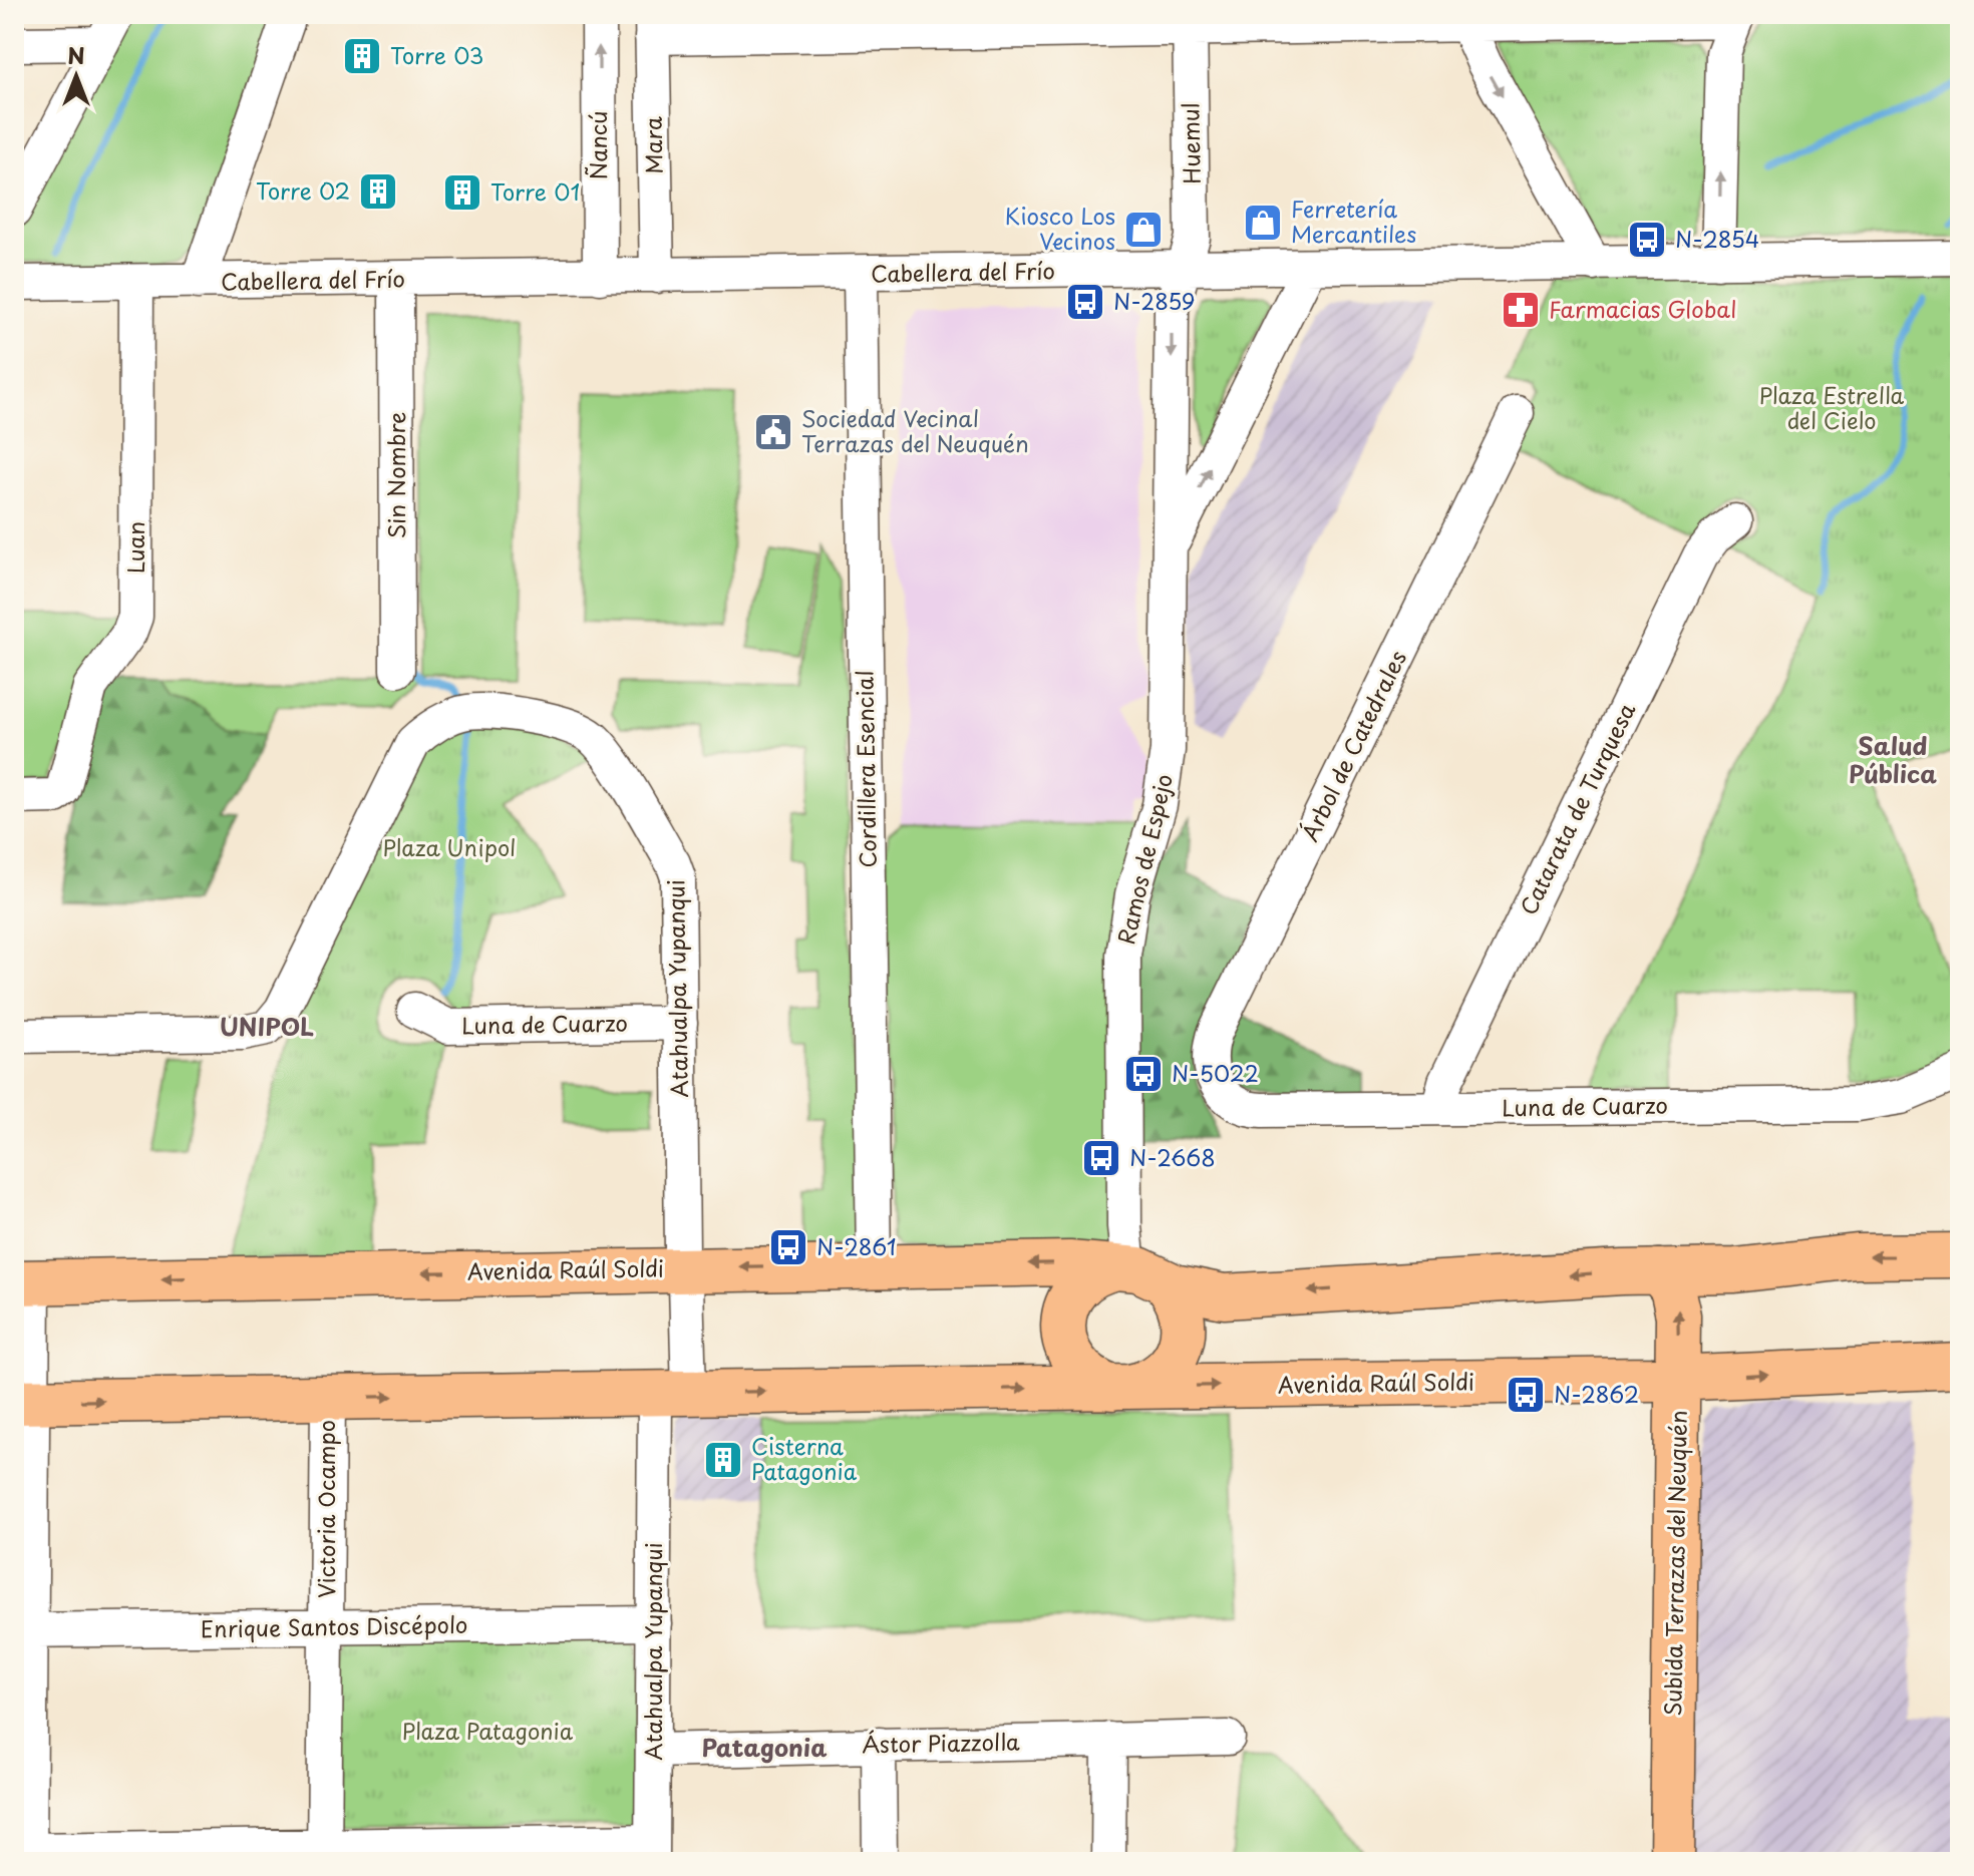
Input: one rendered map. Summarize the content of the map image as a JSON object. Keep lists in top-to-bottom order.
{
  "streets": {
    "main road": ["Avenida Raúl Soldi", "Subida Terrazas del Neuquén"],
    "street": [
      "Huemul",
      "Ñancú",
      "Mara",
      "Cabellera del Frío",
      "Sin Nombre",
      "Luan",
      "Árbol de Catedrales",
      "Cordillera Esencial",
      "Catarata de Turquesa",
      "Ramos de Espejo",
      "Atahualpa Yupanqui",
      "Luna de Cuarzo",
      "Victoria Ocampo",
      "Enrique Santos Discépolo",
      "Ástor Piazzolla"
    ]
  },
  "crossings": [
    ["Huemul", "Cabellera del Frío"],
    ["Huemul", "Ramos de Espejo"],
    ["Ñancú", "Cabellera del Frío"],
    ["Mara", "Cabellera del Frío"],
    ["Cabellera del Frío", "Sin Nombre"],
    ["Cabellera del Frío", "Luan"],
    ["Cabellera del Frío", "Cordillera Esencial"],
    ["Cabellera del Frío", "Ramos de Espejo"],
    ["Árbol de Catedrales", "Luna de Cuarzo"],
    ["Cordillera Esencial", "Avenida Raúl Soldi"],
    ["Catarata de Turquesa", "Luna de Cuarzo"],
    ["Ramos de Espejo", "Avenida Raúl Soldi"],
    ["Atahualpa Yupanqui", "Luna de Cuarzo"],
    ["Atahualpa Yupanqui", "Avenida Raúl Soldi"],
    ["Atahualpa Yupanqui", "Enrique Santos Discépolo"],
    ["Atahualpa Yupanqui", "Ástor Piazzolla"],
    ["Avenida Raúl Soldi", "Victoria Ocampo"],
    ["Avenida Raúl Soldi", "Subida Terrazas del Neuquén"],
    ["Victoria Ocampo", "Enrique Santos Discépolo"]
  ],
  "one_way": ["Ñancú"],
  "districts": ["Salud Pública", "UNIPOL", "Patagonia"],
  "parks": ["Plaza Estrella del Cielo", "Plaza Unipol", "Plaza Patagonia"],
  "places": {
    "building": [
      "Torre 03",
      "Torre 02",
      "Torre 01",
      "Cisterna Patagonia"
    ],
    "shop": ["Ferretería Mercantiles", "Kiosco Los Vecinos"],
    "bus stop": [
      "N-2854",
      "N-2859",
      "N-5022",
      "N-2668",
      "N-2861",
      "N-2862"
    ],
    "pharmacy": ["Farmacias Global"],
    "public building": ["Sociedad Vecinal Terrazas del Neuquén"]
  },
  "north": "top"
}
